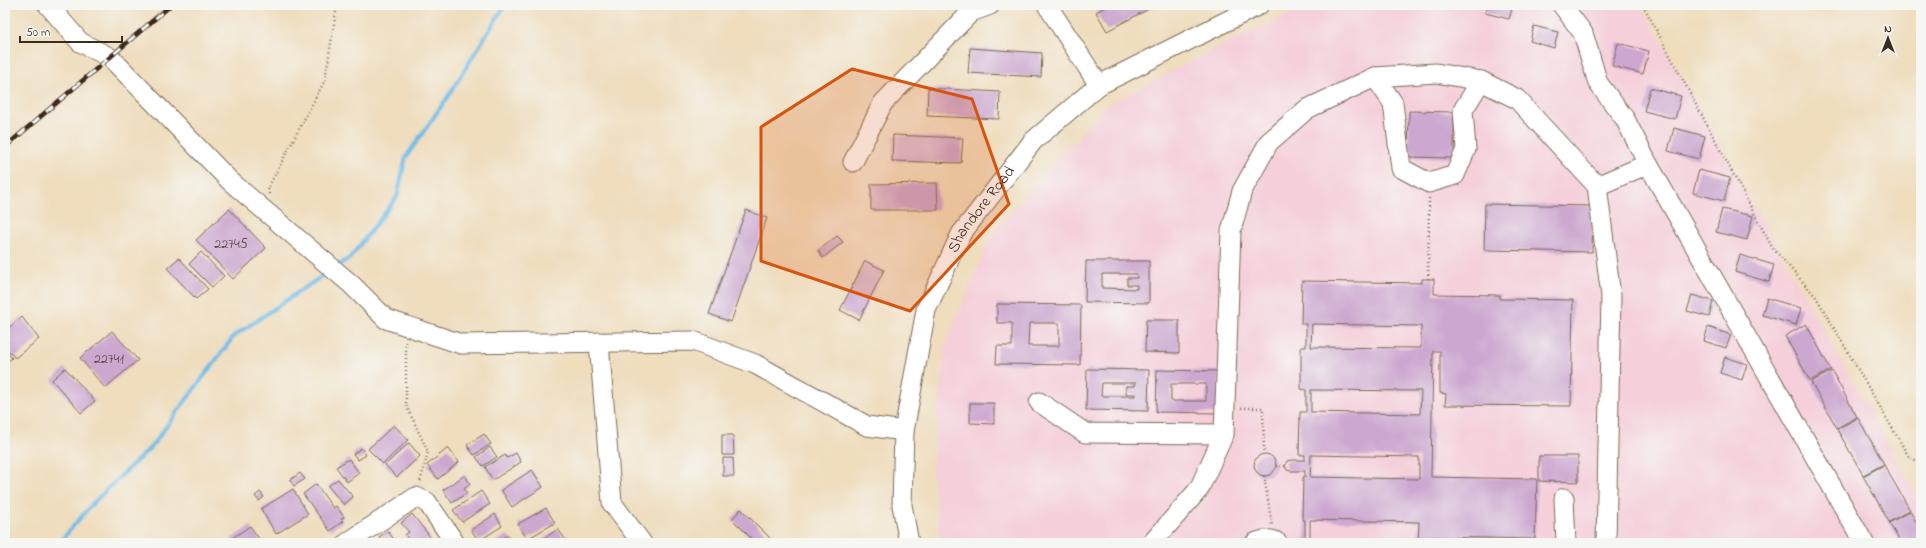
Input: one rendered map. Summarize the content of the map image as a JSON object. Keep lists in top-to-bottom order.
{
  "streets": {
    "street": ["Shandore Road"]
  },
  "house_numbers": ["22745", "22741"],
  "scale_bar": "50 m",
  "north": "top"
}
